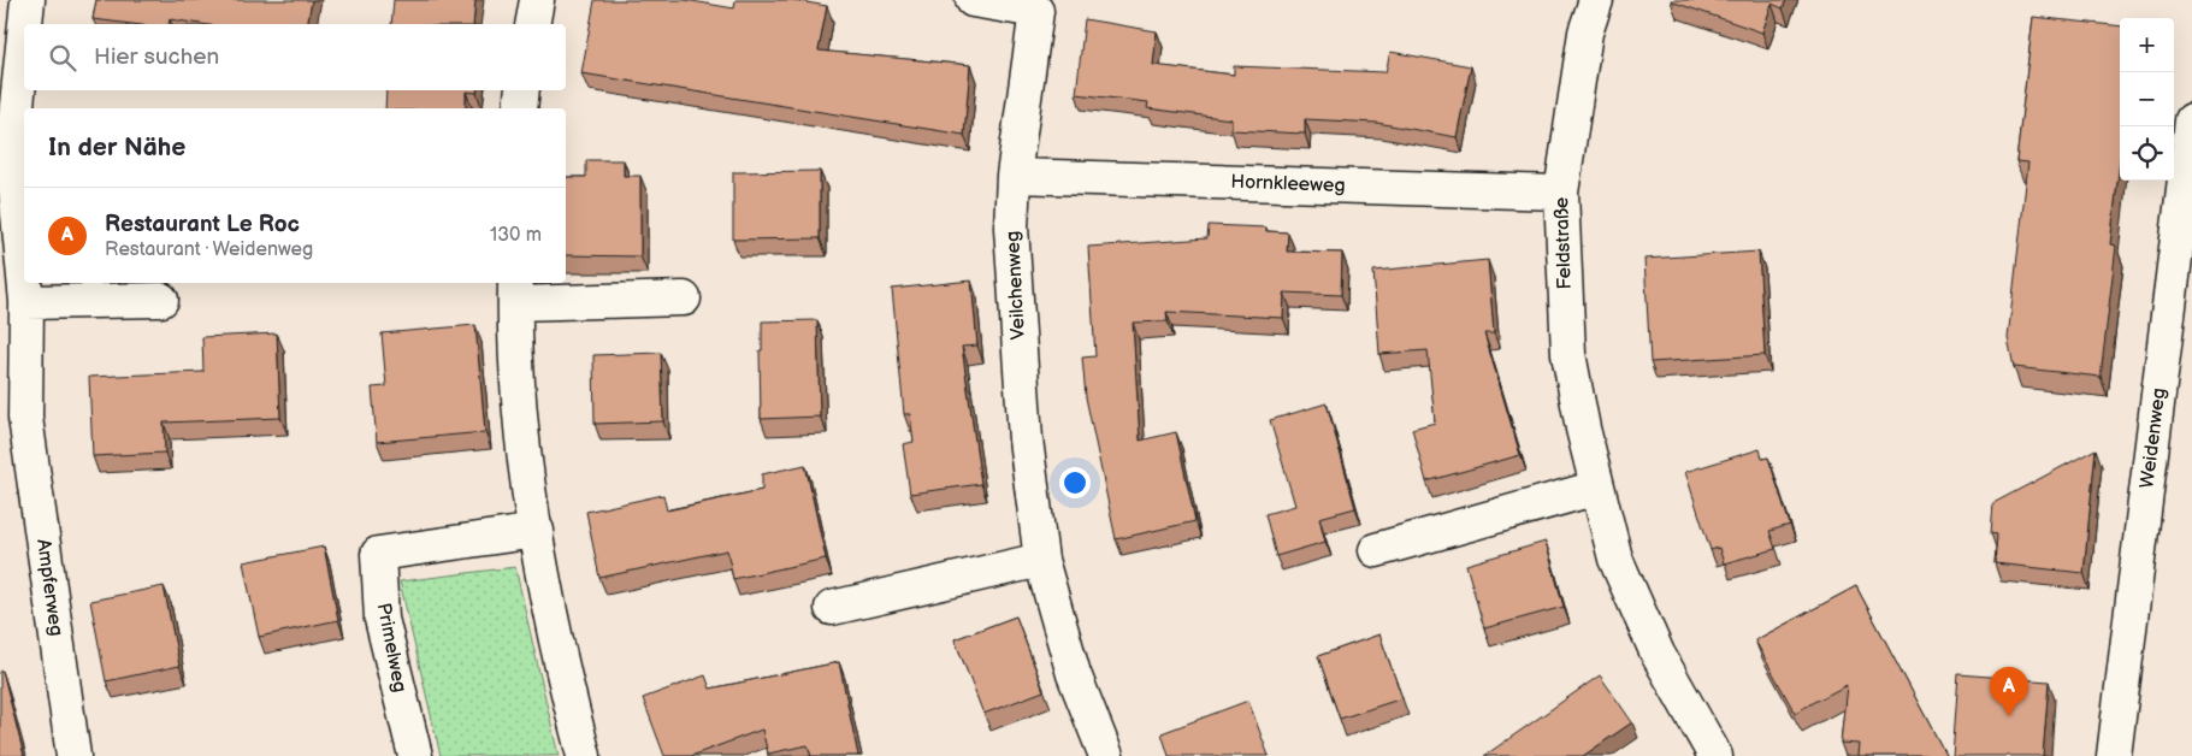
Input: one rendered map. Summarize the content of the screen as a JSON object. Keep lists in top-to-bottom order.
{
  "streets": {
    "street": [
      "Hornkleeweg",
      "Feldstraße",
      "Veilchenweg",
      "Weidenweg",
      "Ampferweg",
      "Primelweg"
    ]
  },
  "crossings": [
    ["Hornkleeweg", "Feldstraße"],
    ["Hornkleeweg", "Veilchenweg"]
  ],
  "page": {
    "map_buttons": ["+", "−"],
    "search": "Hier suchen",
    "heading": "In der Nähe",
    "list": [
      {
        "mark": "A",
        "name": "Restaurant Le Roc",
        "note": "Restaurant · Weidenweg",
        "value": "130 m"
      }
    ],
    "pins": "A"
  }
}
